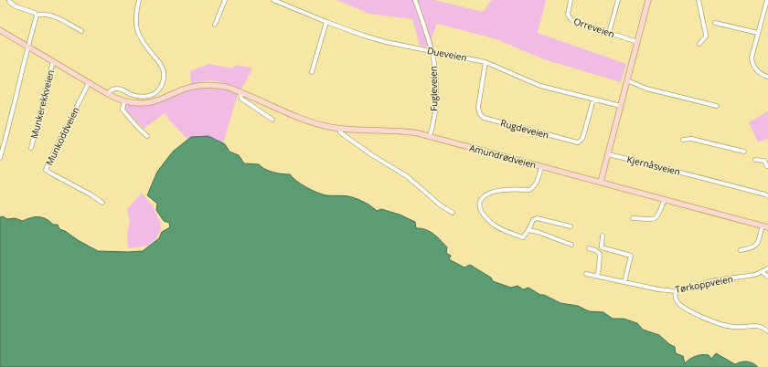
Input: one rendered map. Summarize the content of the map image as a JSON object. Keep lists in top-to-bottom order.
{
  "streets": {
    "main road": ["Munkerekkveien", "Amundrødveien"],
    "street": [
      "Orreveien",
      "Dueveien",
      "Fugleveien",
      "Rugdeveien",
      "Munkoddveien",
      "Kjernåsveien",
      "Tørkoppveien"
    ]
  },
  "crossings": [
    ["Dueveien", "Fugleveien"],
    ["Dueveien", "Rugdeveien"],
    ["Fugleveien", "Amundrødveien"],
    ["Munkerekkveien", "Munkoddveien"],
    ["Munkerekkveien", "Amundrødveien"]
  ]
}
